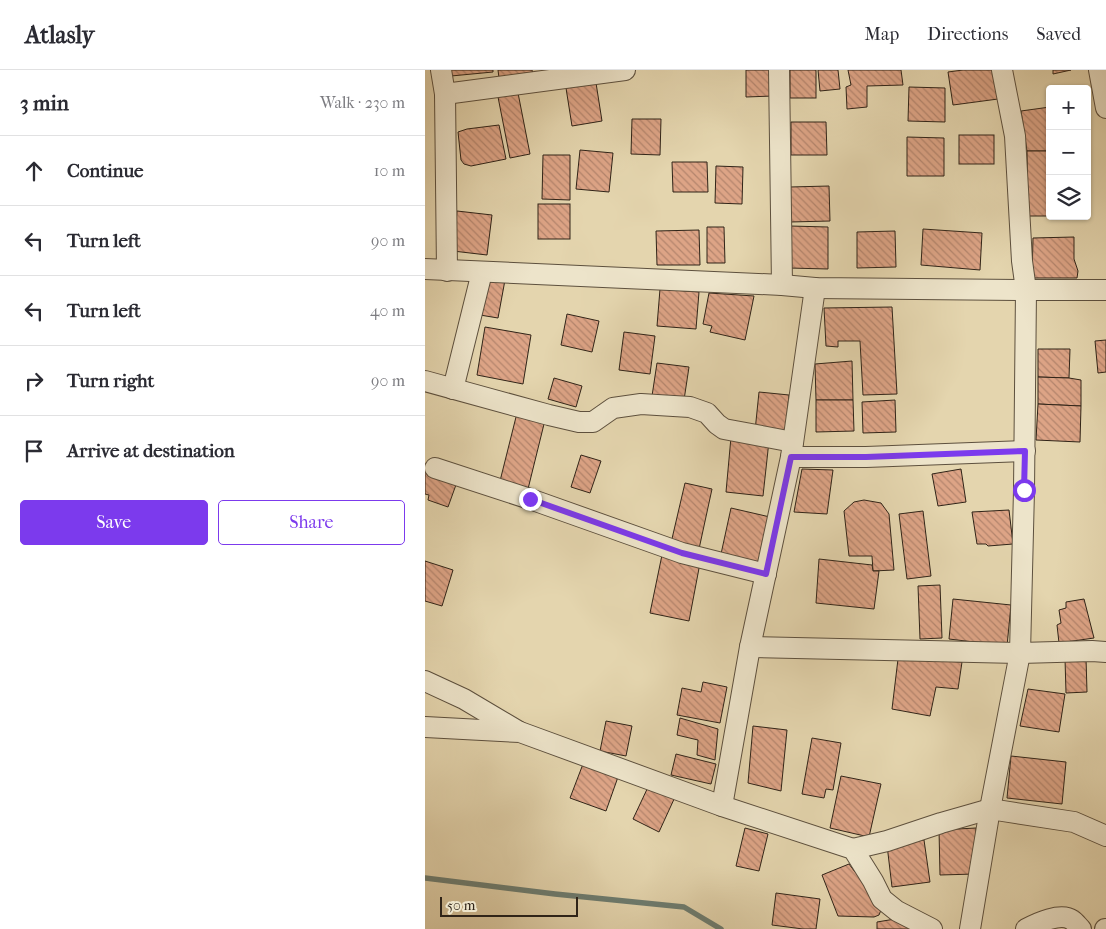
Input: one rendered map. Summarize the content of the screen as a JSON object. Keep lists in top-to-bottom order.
{
  "scale_bar": "50 m",
  "page": {
    "header": "Atlasly",
    "nav": ["Map", "Directions", "Saved"],
    "heading": ["3 min", "Walk · 230 m"],
    "map_buttons": ["+", "−"],
    "list": [
      ["Continue", "10 m"],
      ["Turn left", "90 m"],
      ["Turn left", "40 m"],
      ["Turn right", "90 m"],
      "Arrive at destination"
    ],
    "buttons": ["Save", "Share"],
    "scale": "50 m"
  }
}
